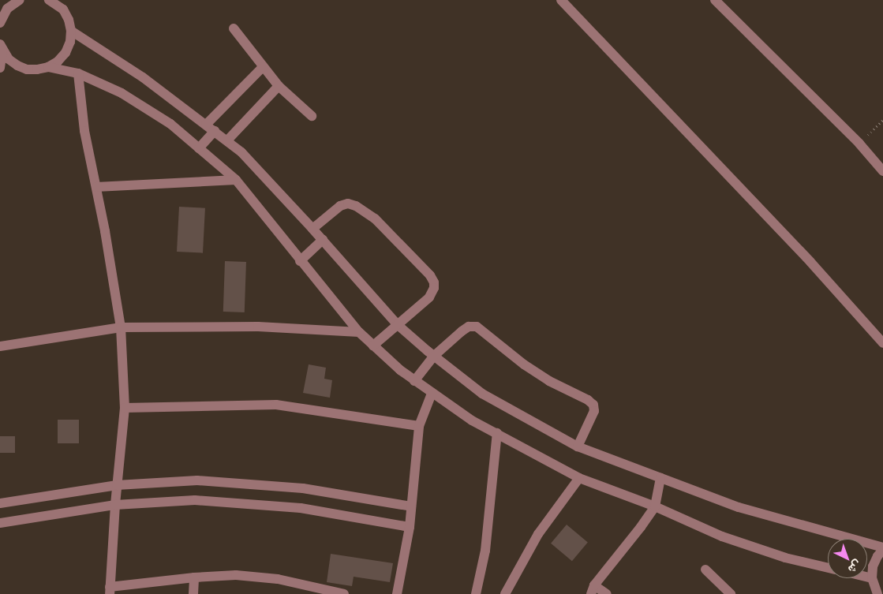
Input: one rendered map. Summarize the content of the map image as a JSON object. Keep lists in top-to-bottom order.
{
  "north": "bottom right"
}
